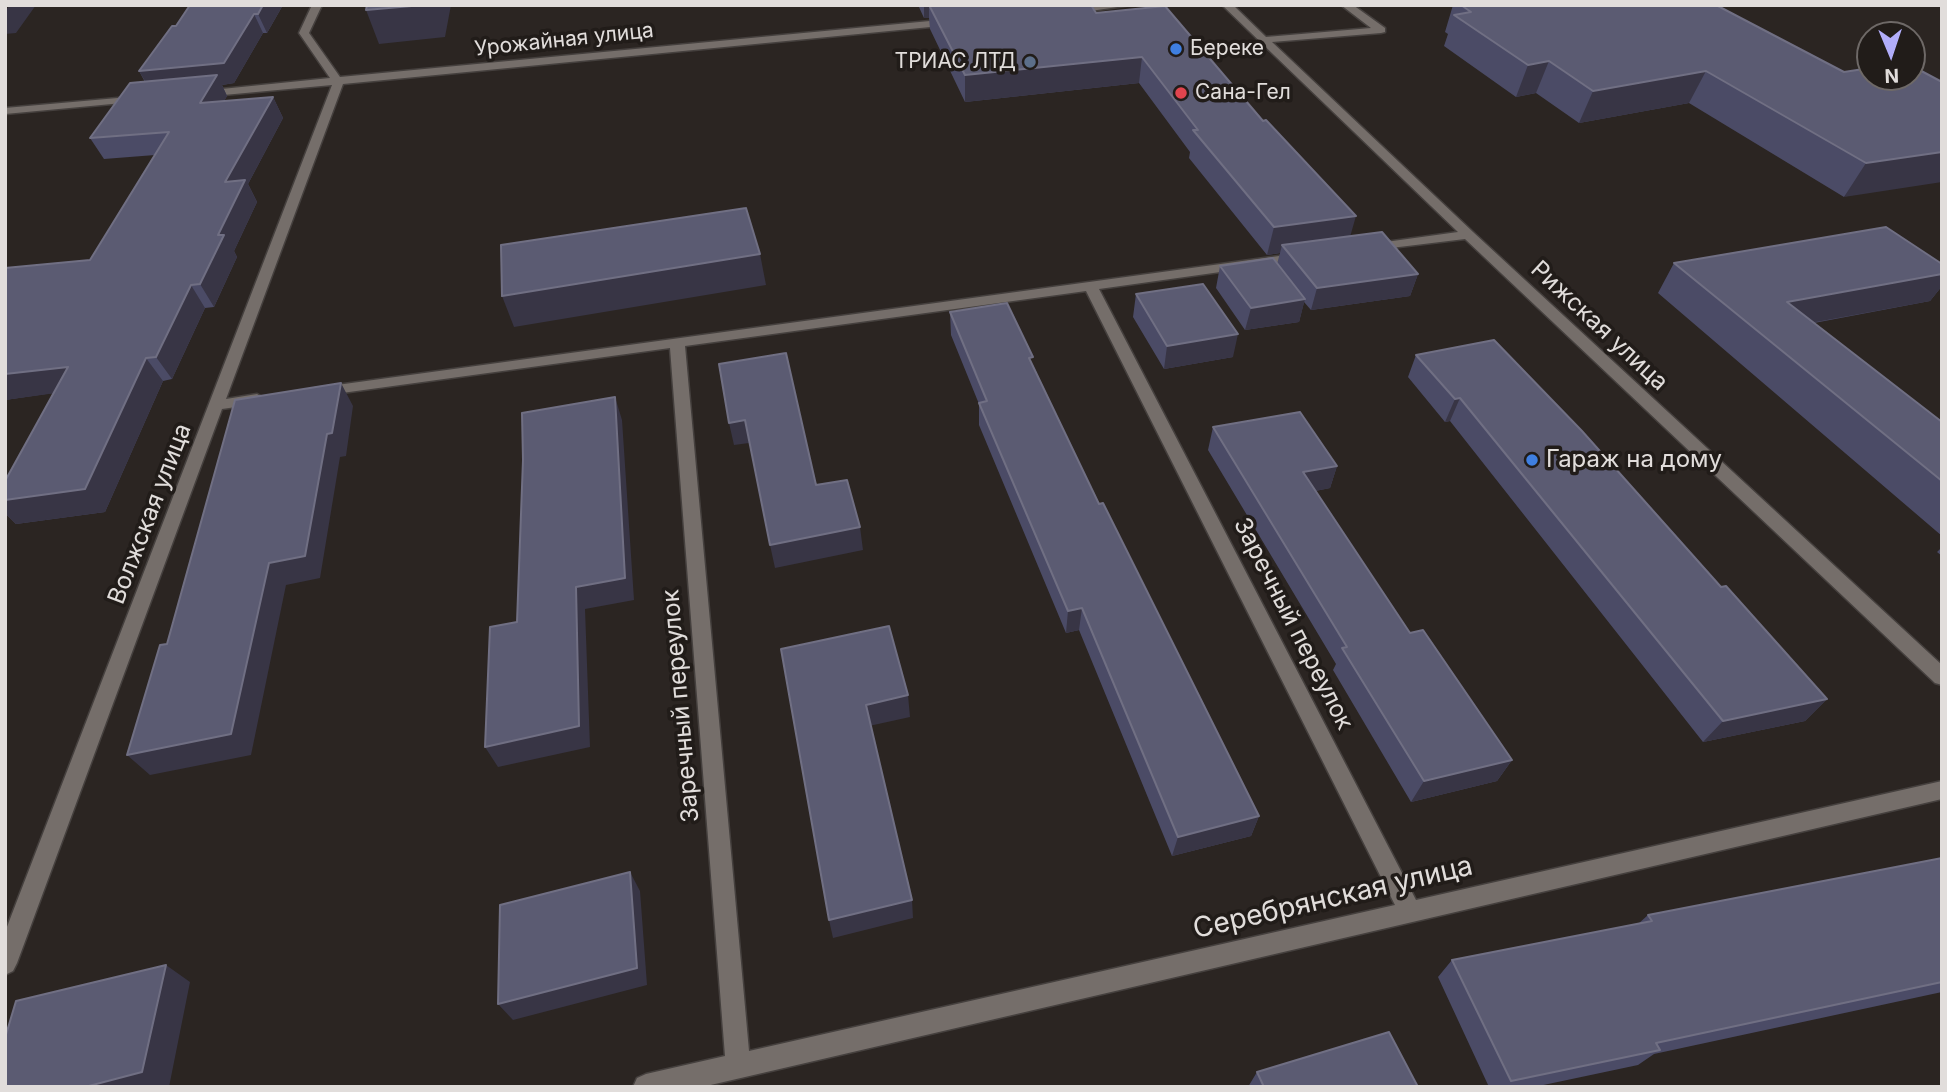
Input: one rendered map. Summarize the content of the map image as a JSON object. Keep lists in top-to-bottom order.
{
  "streets": {
    "street": [
      "Урожайная улица",
      "Рижская улица",
      "Волжская улица",
      "Заречный переулок",
      "Серебрянская улица"
    ]
  },
  "crossings": [
    ["Урожайная улица", "Волжская улица"],
    ["Заречный переулок", "Серебрянская улица"]
  ],
  "places": [
    "Береке",
    "ТРИАС ЛТД",
    "Сана-Гел",
    "Гараж на дому"
  ],
  "north": "bottom"
}
